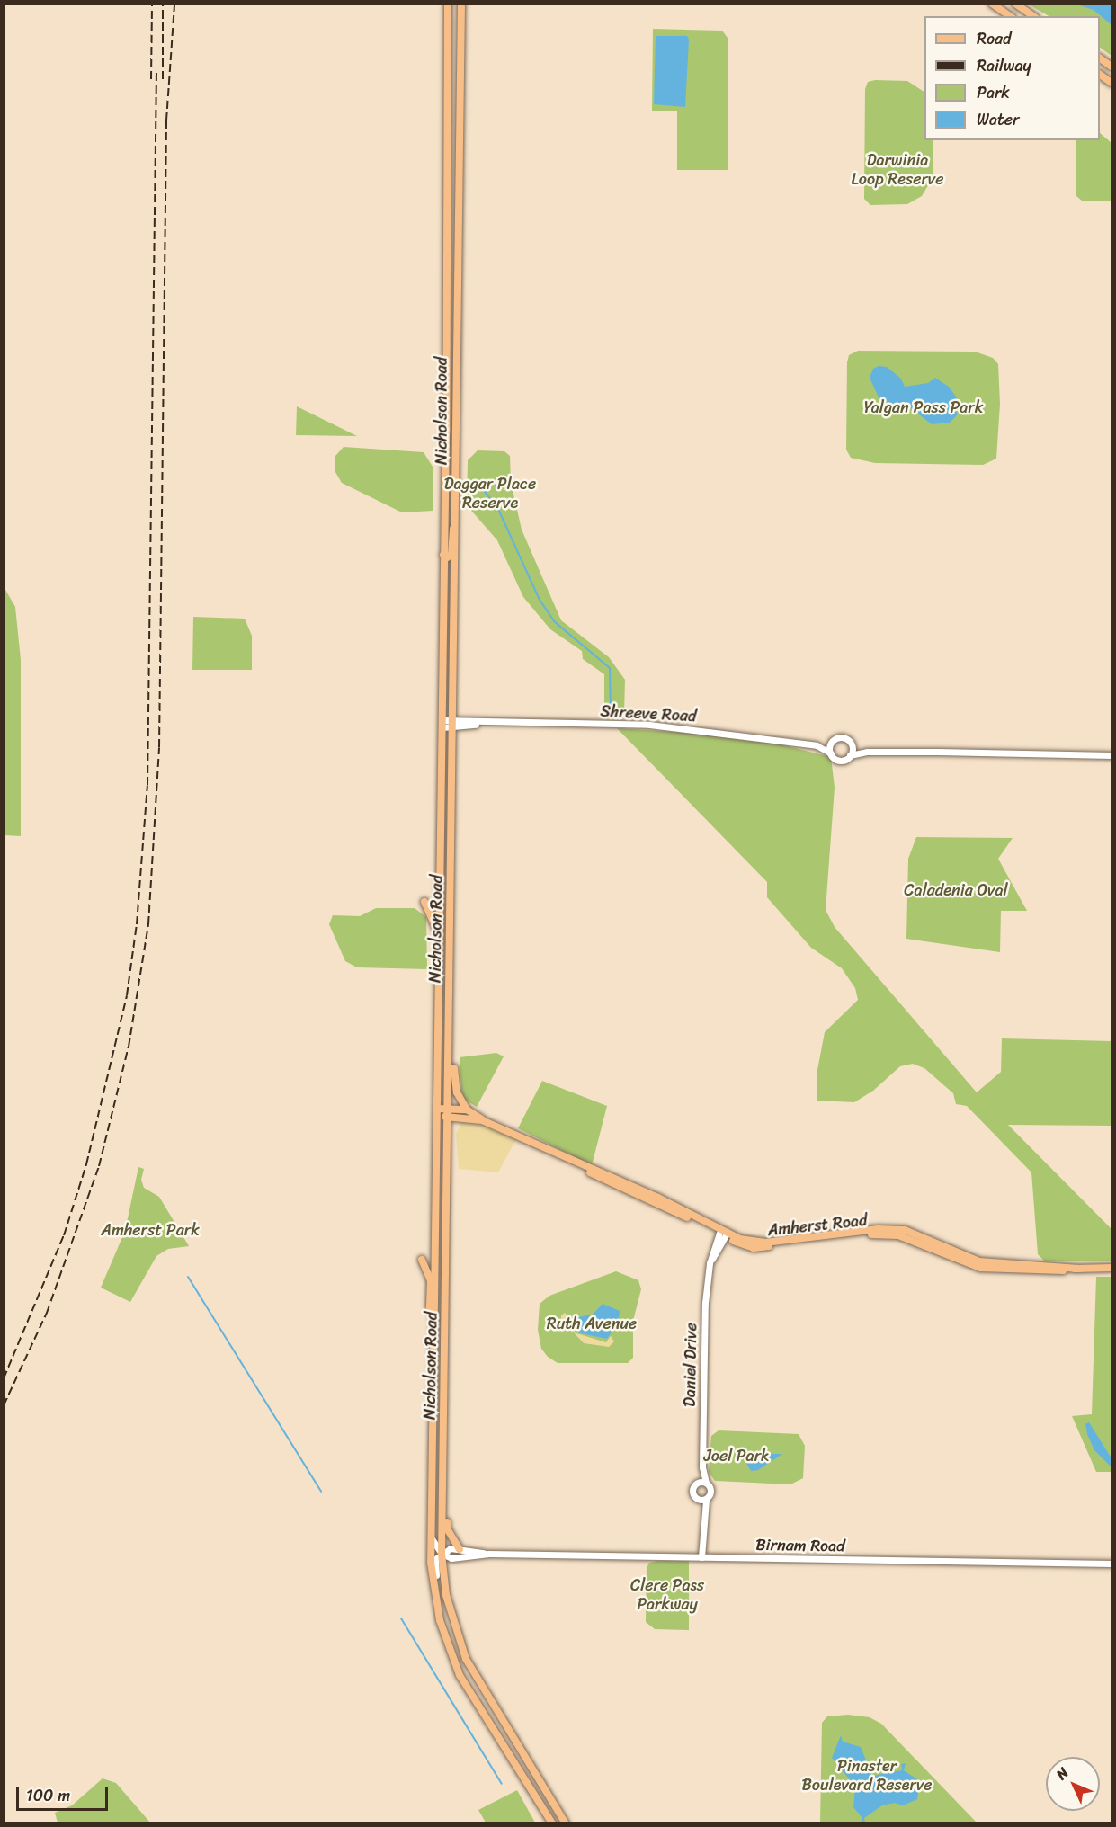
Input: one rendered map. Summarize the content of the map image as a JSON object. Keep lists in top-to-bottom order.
{
  "streets": {
    "main road": ["Nicholson Road", "Amherst Road"],
    "street": ["Shreeve Road", "Daniel Drive", "Birnam Road"]
  },
  "crossings": [
    ["Nicholson Road", "Shreeve Road"],
    ["Nicholson Road", "Amherst Road"],
    ["Nicholson Road", "Birnam Road"],
    ["Amherst Road", "Daniel Drive"],
    ["Daniel Drive", "Birnam Road"]
  ],
  "parks": [
    "Darwinia Loop Reserve",
    "Yalgan Pass Park",
    "Daggar Place Reserve",
    "Caladenia Oval",
    "Amherst Park",
    "Ruth Avenue",
    "Joel Park",
    "Clere Pass Parkway",
    "Pinaster Boulevard Reserve"
  ],
  "legend": [
    "Road",
    "Railway",
    "Park",
    "Water"
  ],
  "scale_bar": "100 m",
  "north": "top left"
}
